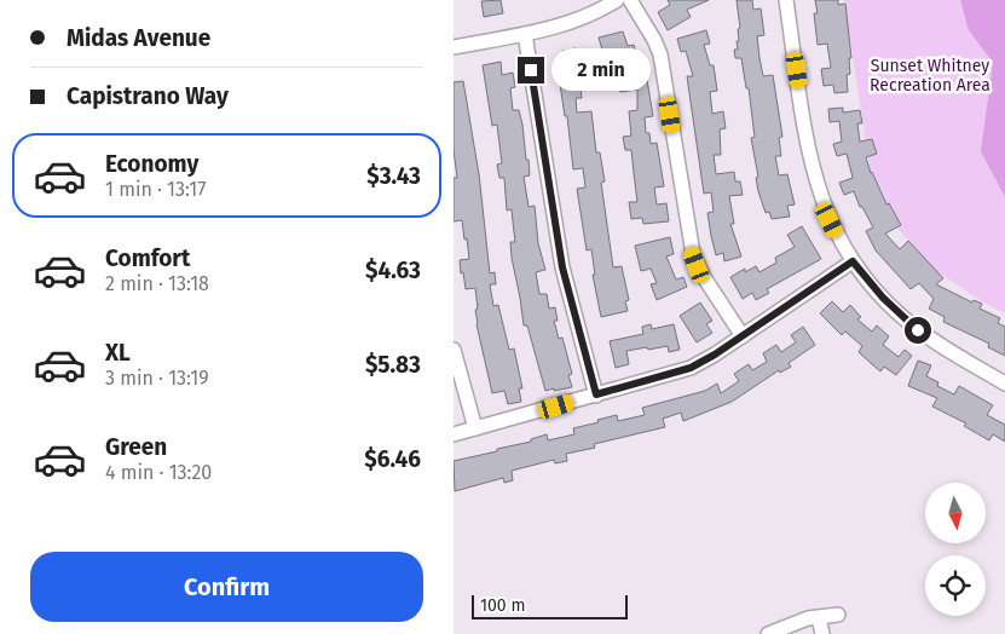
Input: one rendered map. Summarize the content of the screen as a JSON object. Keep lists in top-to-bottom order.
{
  "parks": ["Sunset Whitney Recreation Area"],
  "scale_bar": "100 m",
  "north": "bottom",
  "page": {
    "banner": ["Midas Avenue", "Capistrano Way"],
    "bubble": "2 min",
    "list": [
      {
        "name": "Economy",
        "note": "1 min · 13:17",
        "value": "$3.43"
      },
      {
        "name": "Comfort",
        "note": "2 min · 13:18",
        "value": "$4.63"
      },
      {
        "name": "XL",
        "note": "3 min · 13:19",
        "value": "$5.83"
      },
      {
        "name": "Green",
        "note": "4 min · 13:20",
        "value": "$6.46"
      }
    ],
    "buttons": "Confirm",
    "scale": "100 m"
  }
}
